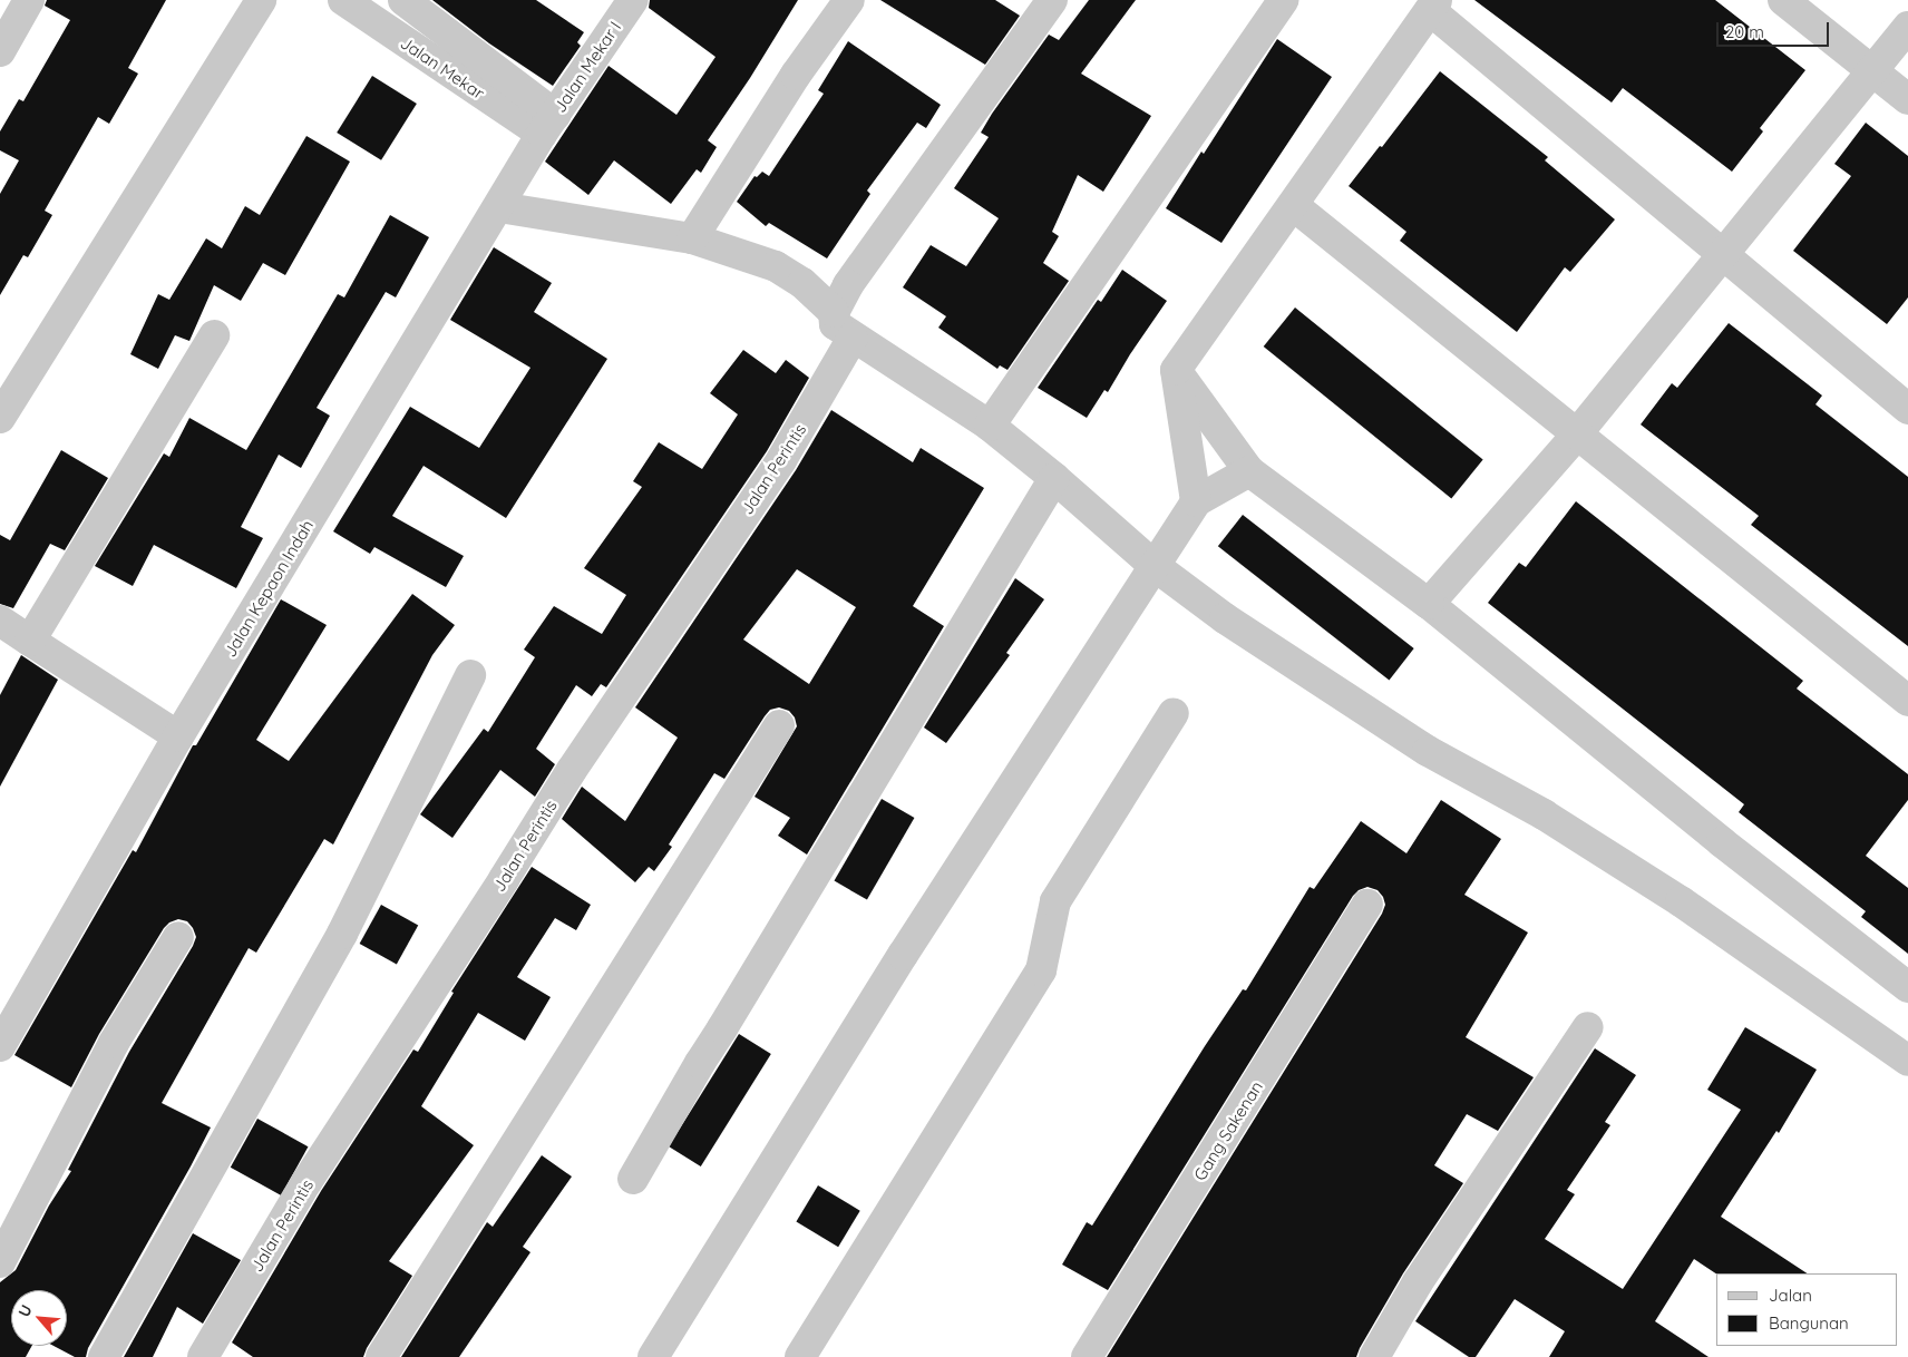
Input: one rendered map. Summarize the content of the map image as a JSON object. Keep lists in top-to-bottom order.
{
  "streets": {
    "street": [
      "Jalan Mekar I",
      "Jalan Mekar",
      "Jalan Perintis",
      "Jalan Kepaon Indah",
      "Gang Sakenan"
    ]
  },
  "crossings": [
    ["Jalan Mekar I", "Jalan Mekar"],
    ["Jalan Mekar I", "Jalan Kepaon Indah"],
    ["Jalan Mekar", "Jalan Kepaon Indah"]
  ],
  "legend": ["Jalan", "Bangunan"],
  "scale_bar": "20 m",
  "north": "top left"
}
